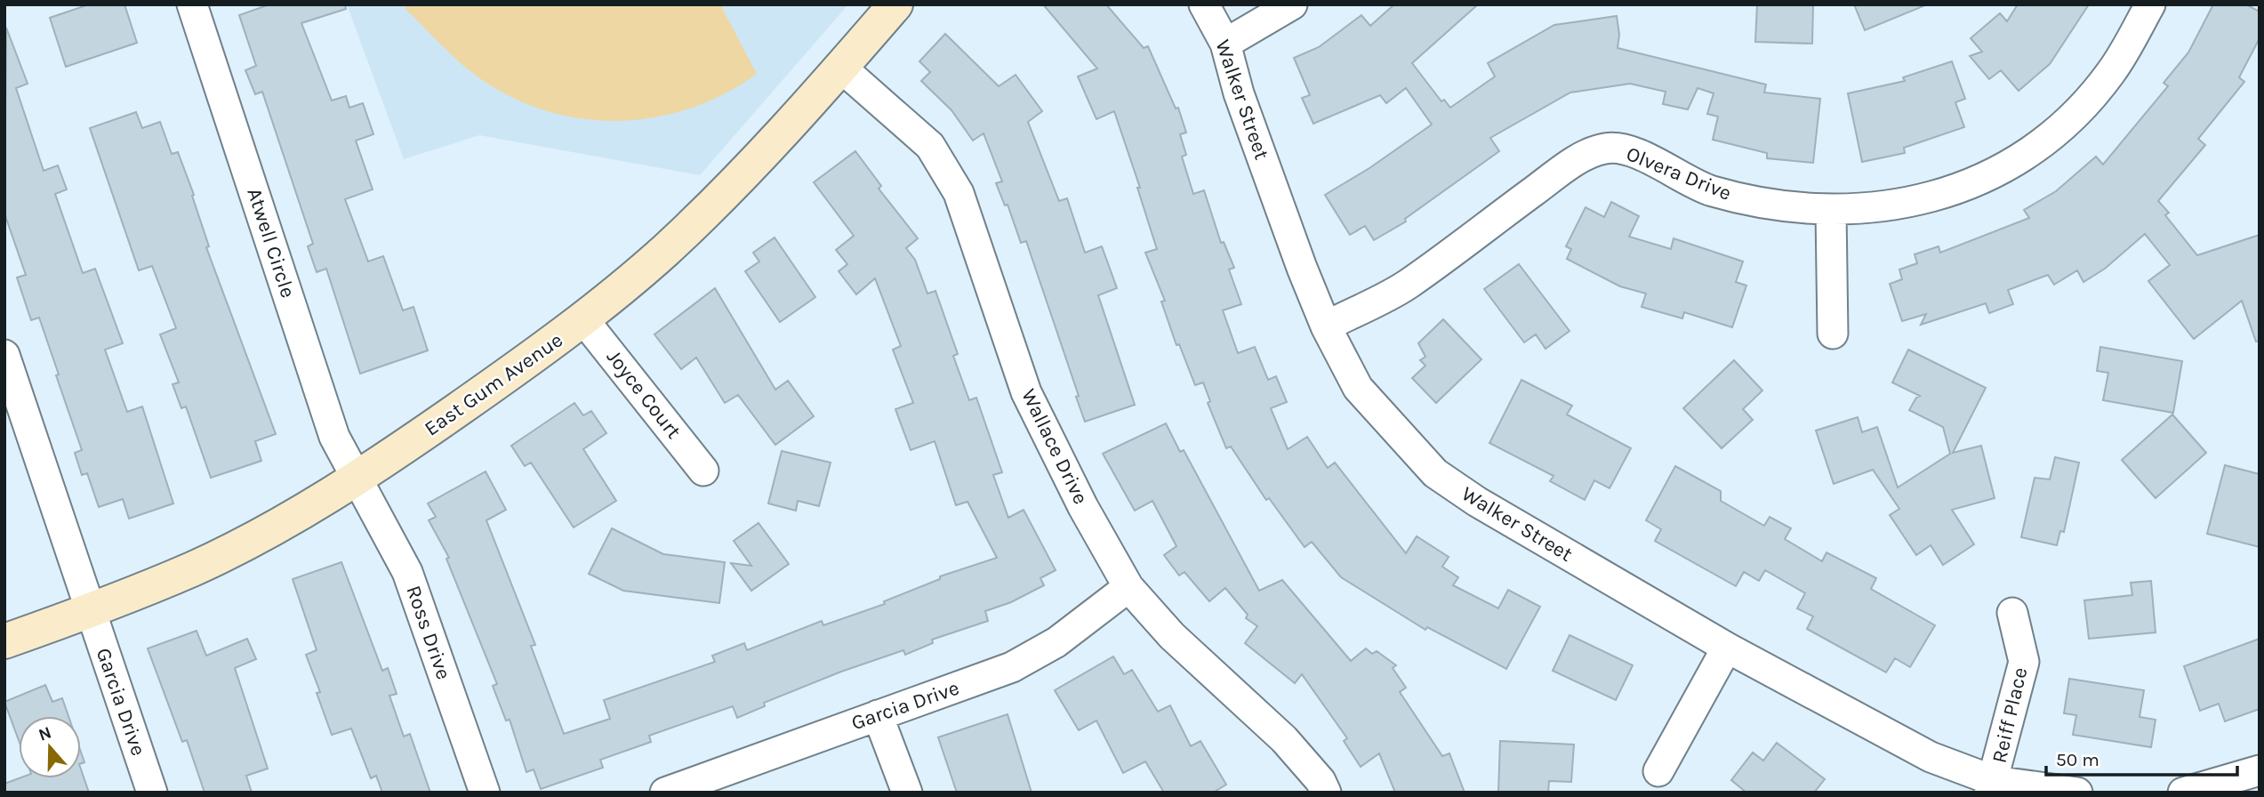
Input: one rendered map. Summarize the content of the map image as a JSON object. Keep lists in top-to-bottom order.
{
  "streets": {
    "street": [
      "Walker Street",
      "Olvera Drive",
      "Atwell Circle",
      "East Gum Avenue",
      "Joyce Court",
      "Wallace Drive",
      "Ross Drive",
      "Garcia Drive",
      "Reiff Place"
    ]
  },
  "crossings": [
    ["Walker Street", "Olvera Drive"],
    ["Walker Street", "Reiff Place"],
    ["Atwell Circle", "East Gum Avenue"],
    ["Atwell Circle", "Ross Drive"],
    ["East Gum Avenue", "Joyce Court"],
    ["East Gum Avenue", "Wallace Drive"],
    ["East Gum Avenue", "Ross Drive"],
    ["East Gum Avenue", "Garcia Drive"],
    ["Wallace Drive", "Garcia Drive"]
  ],
  "scale_bar": "50 m",
  "north": "top"
}
